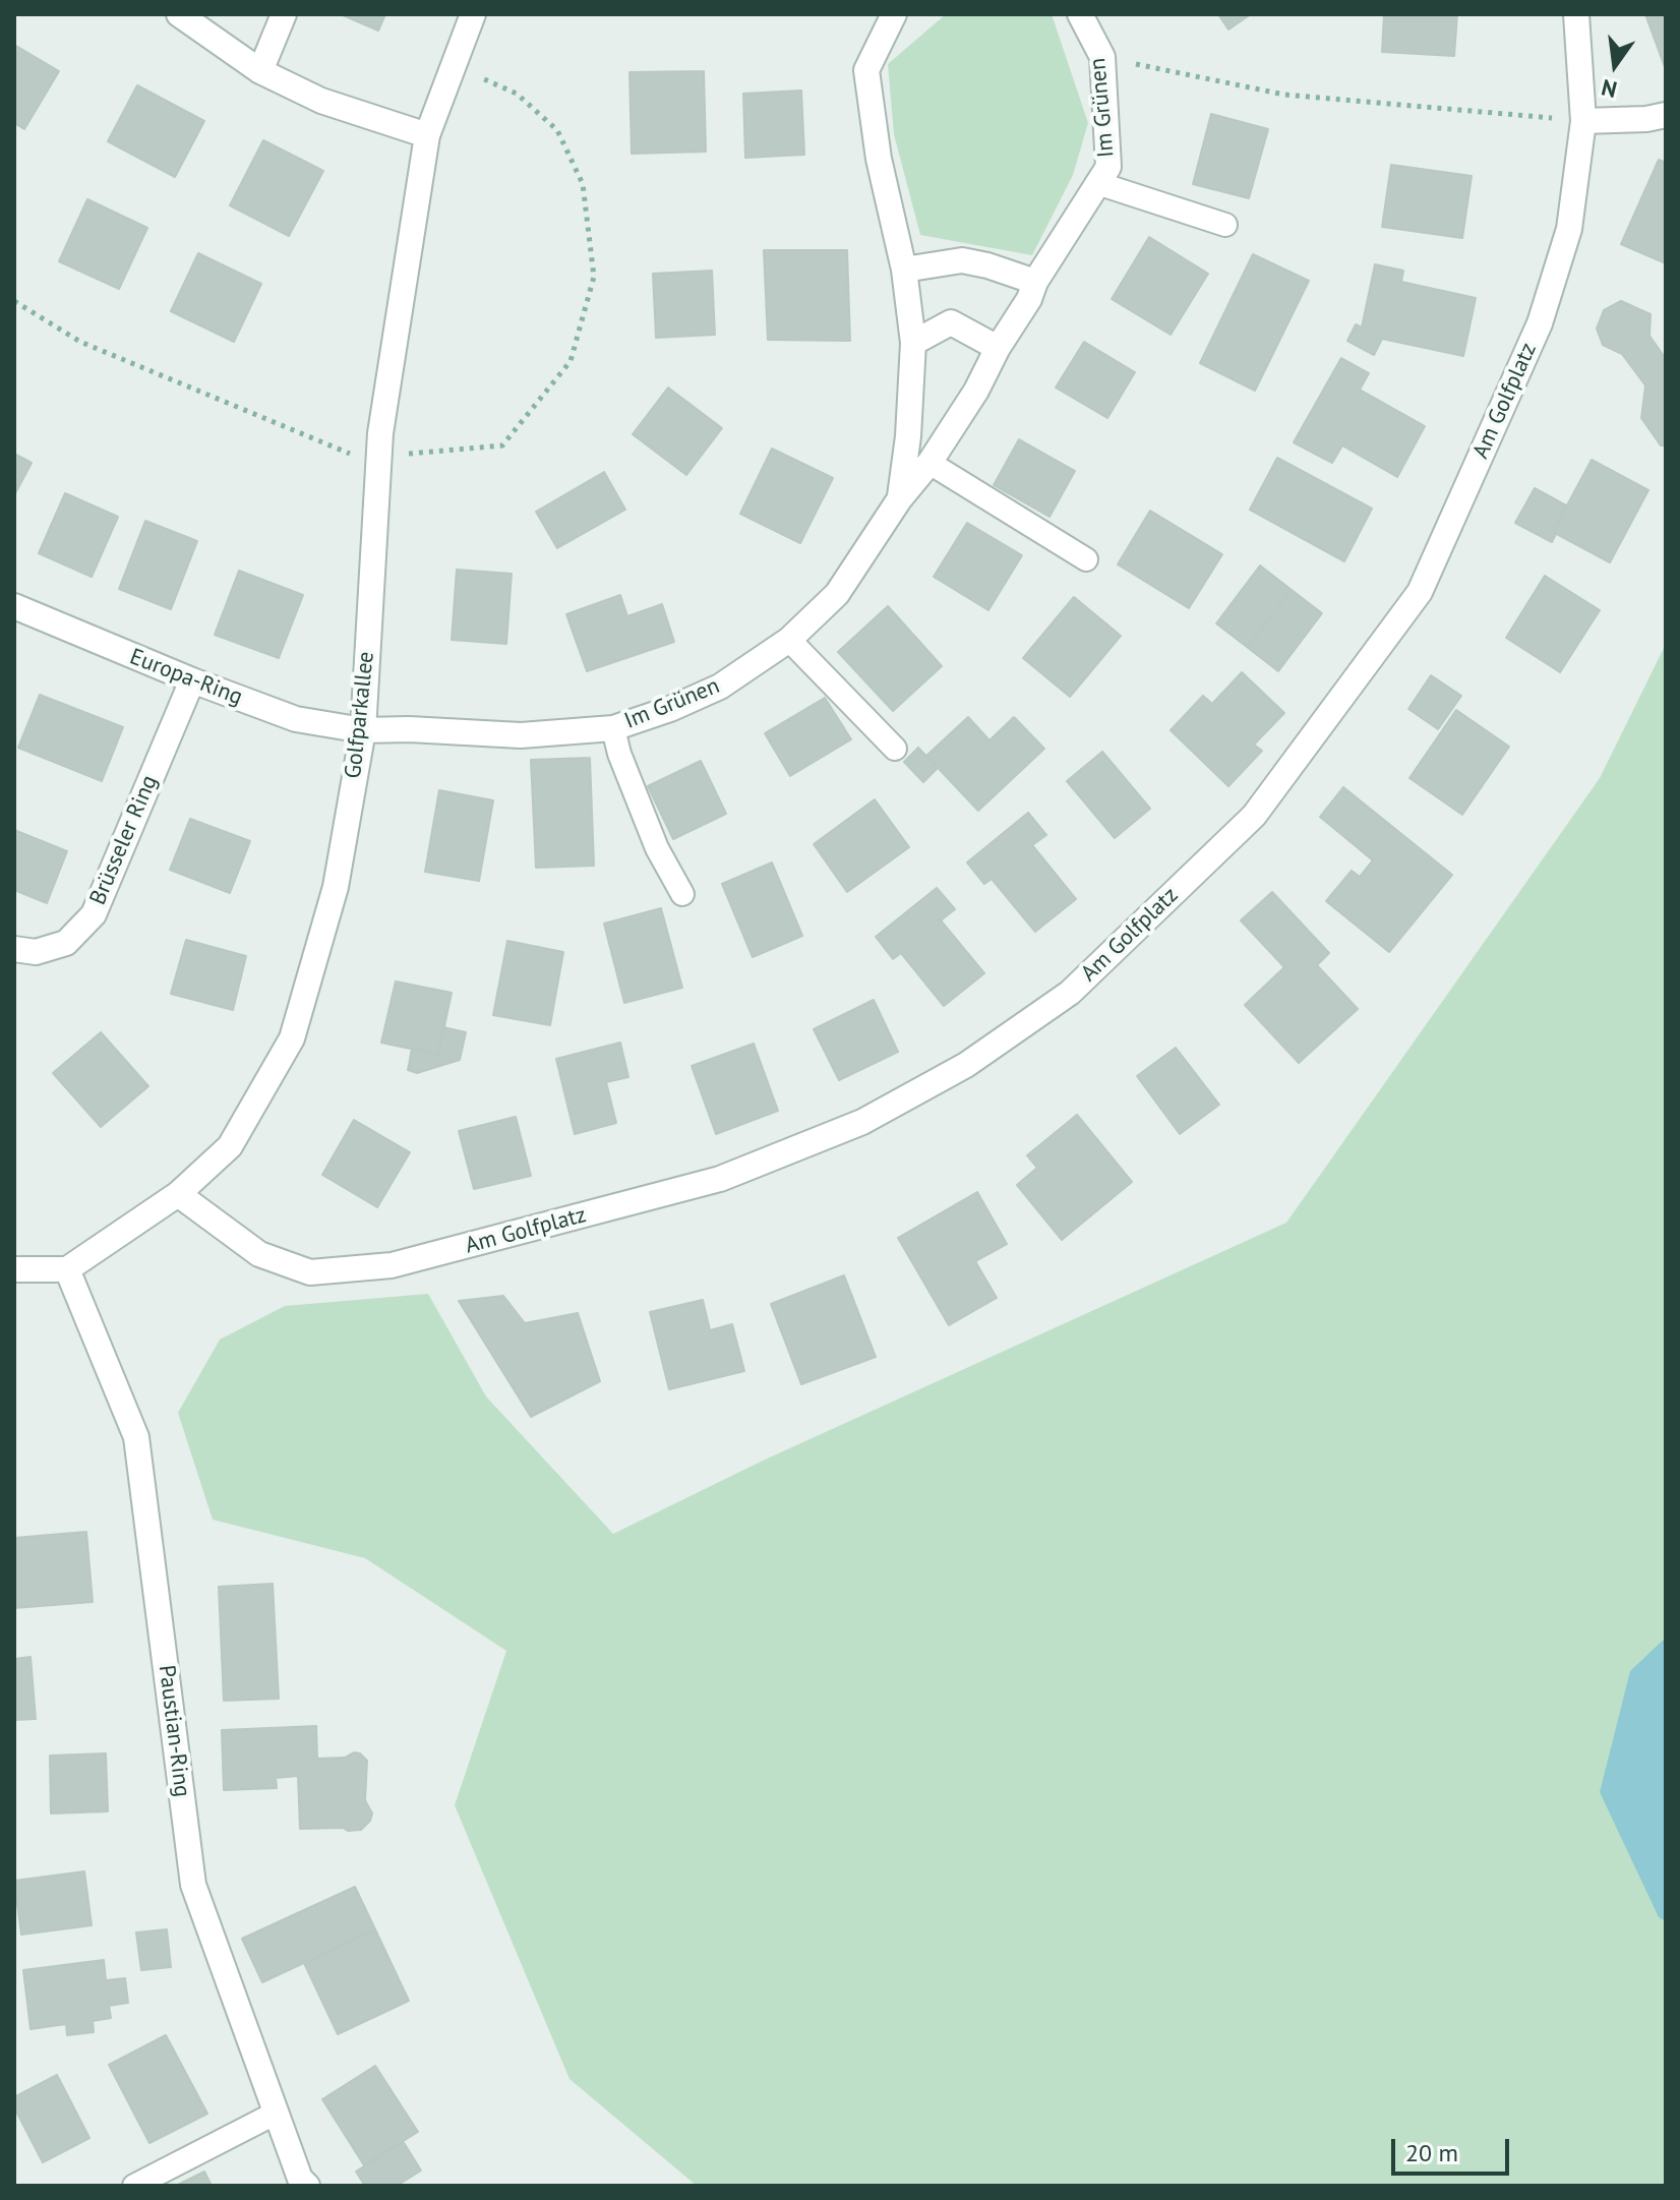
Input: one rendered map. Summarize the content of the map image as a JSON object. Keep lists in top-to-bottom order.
{
  "streets": {
    "street": [
      "Im Grünen",
      "Am Golfplatz",
      "Europa-Ring",
      "Golfparkallee",
      "Brüsseler Ring",
      "Paustian-Ring"
    ]
  },
  "crossings": [
    ["Im Grünen", "Europa-Ring"],
    ["Im Grünen", "Golfparkallee"],
    ["Am Golfplatz", "Golfparkallee"],
    ["Europa-Ring", "Golfparkallee"],
    ["Europa-Ring", "Brüsseler Ring"],
    ["Golfparkallee", "Paustian-Ring"]
  ],
  "scale_bar": "20 m",
  "north": "bottom"
}
